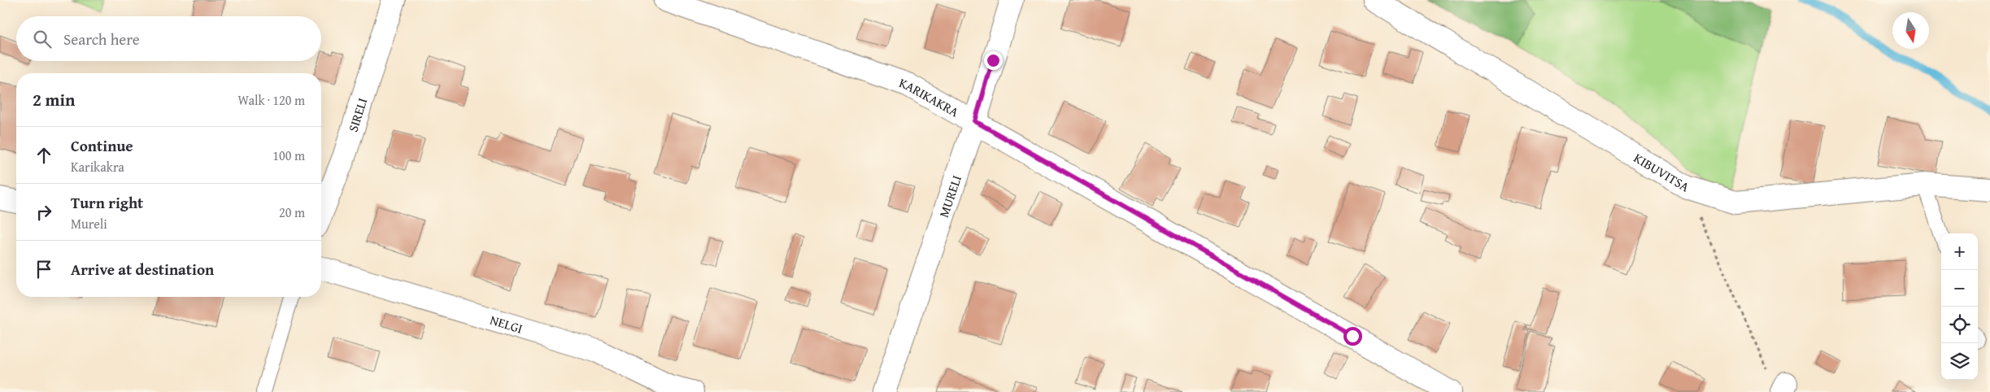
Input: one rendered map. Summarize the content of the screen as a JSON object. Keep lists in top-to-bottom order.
{
  "streets": {
    "street": [
      "KARIKAKRA",
      "SIRELI",
      "KIBUVITSA",
      "MURELI",
      "NELGI"
    ]
  },
  "crossings": [
    ["KARIKAKRA", "MURELI"]
  ],
  "north": "bottom",
  "page": {
    "search": "Search here",
    "heading": ["2 min", "Walk · 120 m"],
    "list": [
      ["Continue", "Karikakra", "100 m"],
      ["Turn right", "Mureli", "20 m"],
      "Arrive at destination"
    ],
    "map_buttons": ["+", "−"]
  }
}
